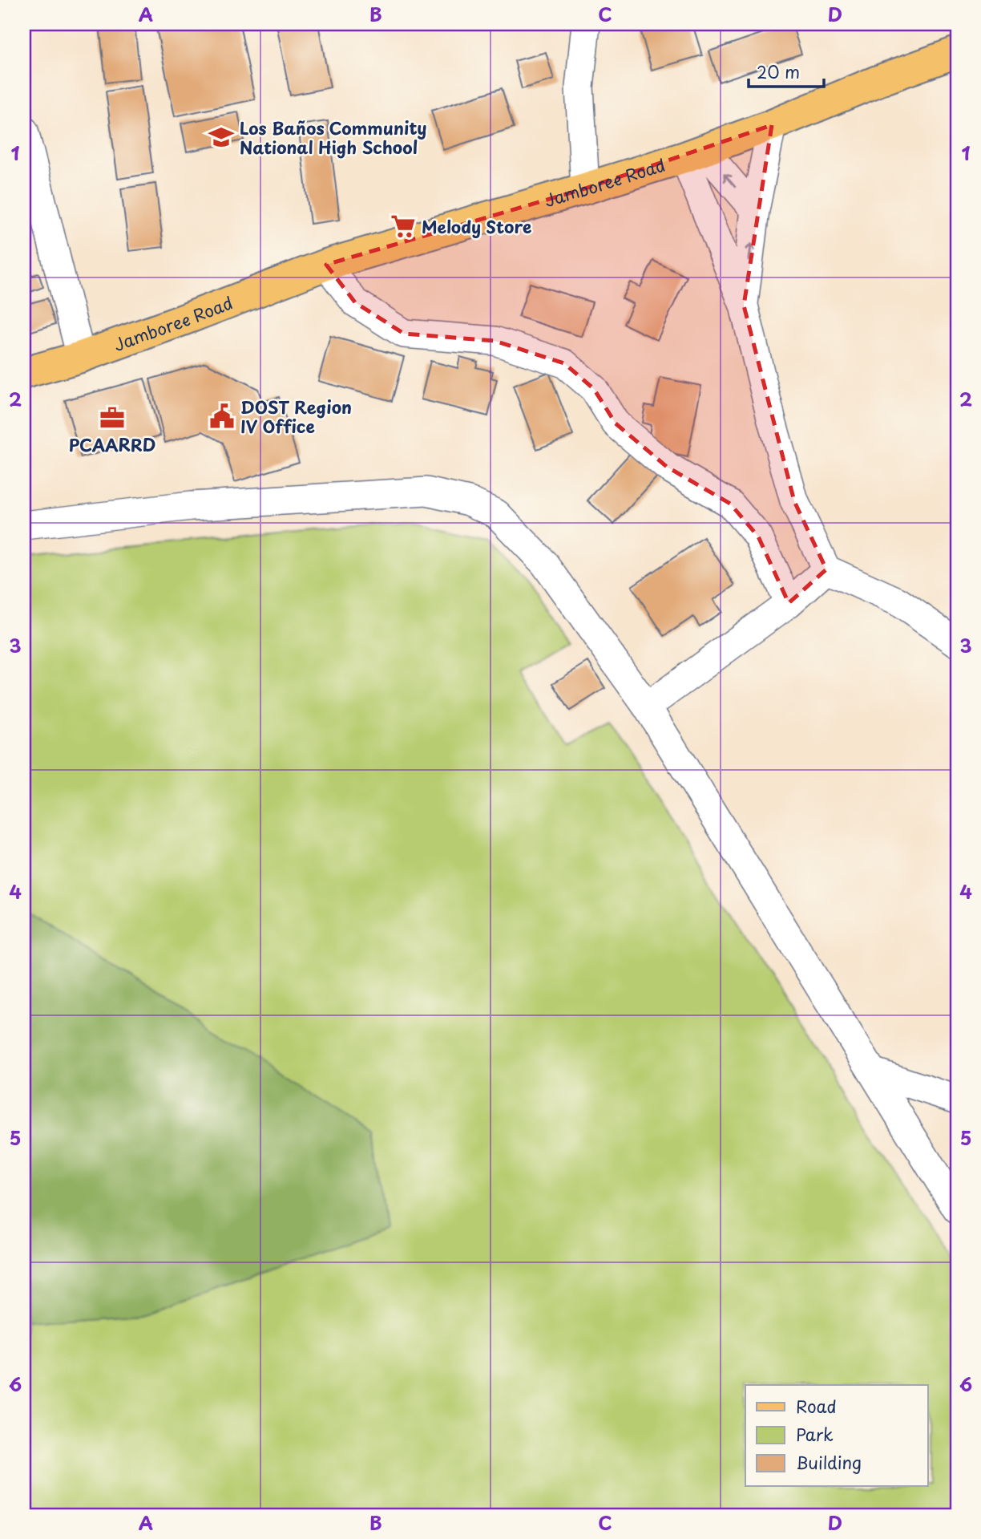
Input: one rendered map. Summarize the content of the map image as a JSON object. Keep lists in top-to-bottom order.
{
  "streets": {
    "main road": ["Jamboree Road"]
  },
  "places": {
    "school or university": ["Los Baños Community National High School"],
    "supermarket": ["Melody Store"],
    "public building": ["DOST Region IV Office"],
    "office": ["PCAARRD"]
  },
  "legend": ["Road", "Park", "Building"],
  "scale_bar": "20 m",
  "grid": {
    "columns": [
      "A",
      "B",
      "C",
      "D"
    ],
    "rows": [
      "1",
      "2",
      "3",
      "4",
      "5",
      "6"
    ]
  }
}
